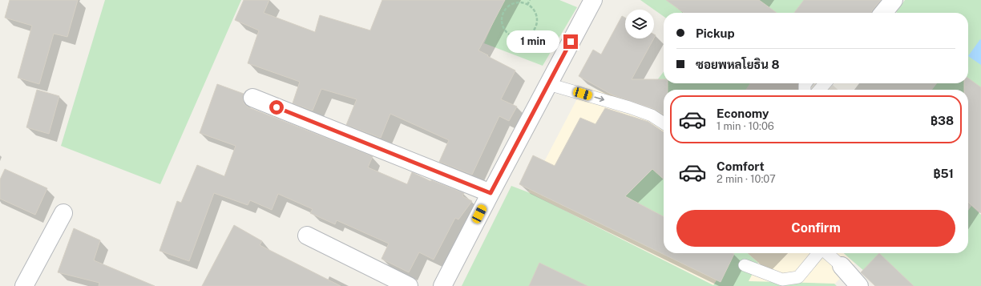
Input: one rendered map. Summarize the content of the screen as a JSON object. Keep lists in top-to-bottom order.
{
  "page": {
    "banner": ["Pickup", "ซอยพหลโยธิน 8"],
    "bubble": "1 min",
    "list": [
      {
        "name": "Economy",
        "note": "1 min · 10:06",
        "value": "฿38"
      },
      {
        "name": "Comfort",
        "note": "2 min · 10:07",
        "value": "฿51"
      }
    ],
    "buttons": "Confirm"
  }
}
